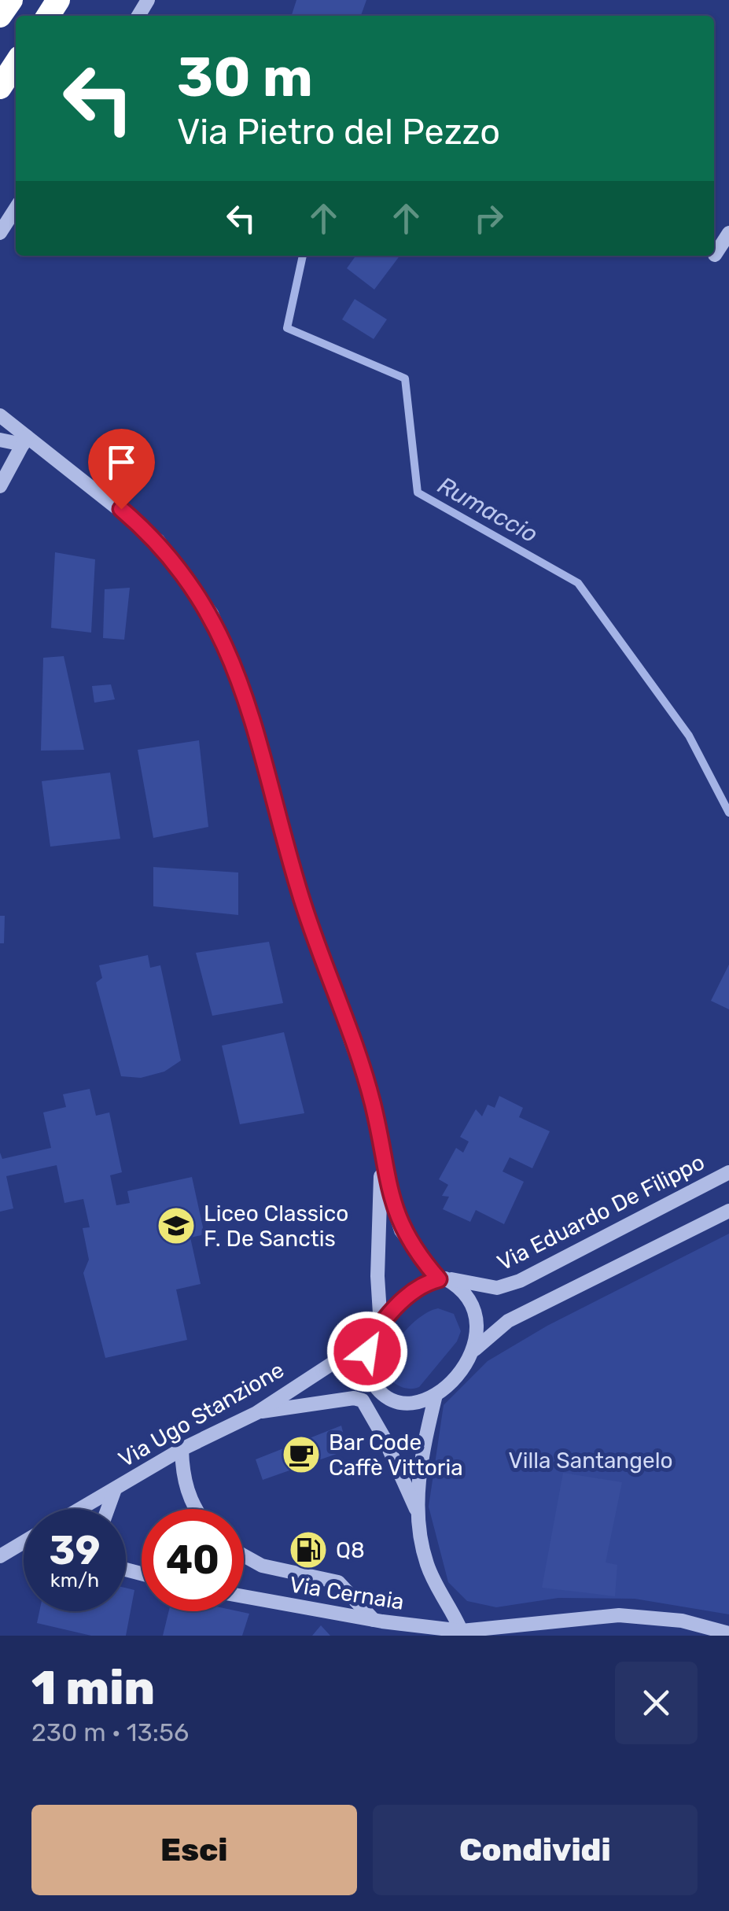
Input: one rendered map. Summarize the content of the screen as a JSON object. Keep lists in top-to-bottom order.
{
  "streets": {
    "street": ["Via Eduardo De Filippo", "Via Ugo Stanzione", "Via Cernaia"]
  },
  "crossings": [
    ["Via Eduardo De Filippo", "Via Ugo Stanzione"]
  ],
  "water": ["Rumaccio"],
  "parks": ["Villa Santangelo"],
  "places": {
    "school or university": ["Liceo Classico F. De Sanctis"],
    "cafe": ["Bar Code Caffè Vittoria"],
    "fuel station": ["Q8"]
  },
  "page": {
    "turn": ["30 m", "Via Pietro del Pezzo"],
    "speed": "39 km/h",
    "limit": "40",
    "heading": ["1 min", "230 m · 13:56"],
    "buttons": ["Esci", "Condividi"]
  }
}
